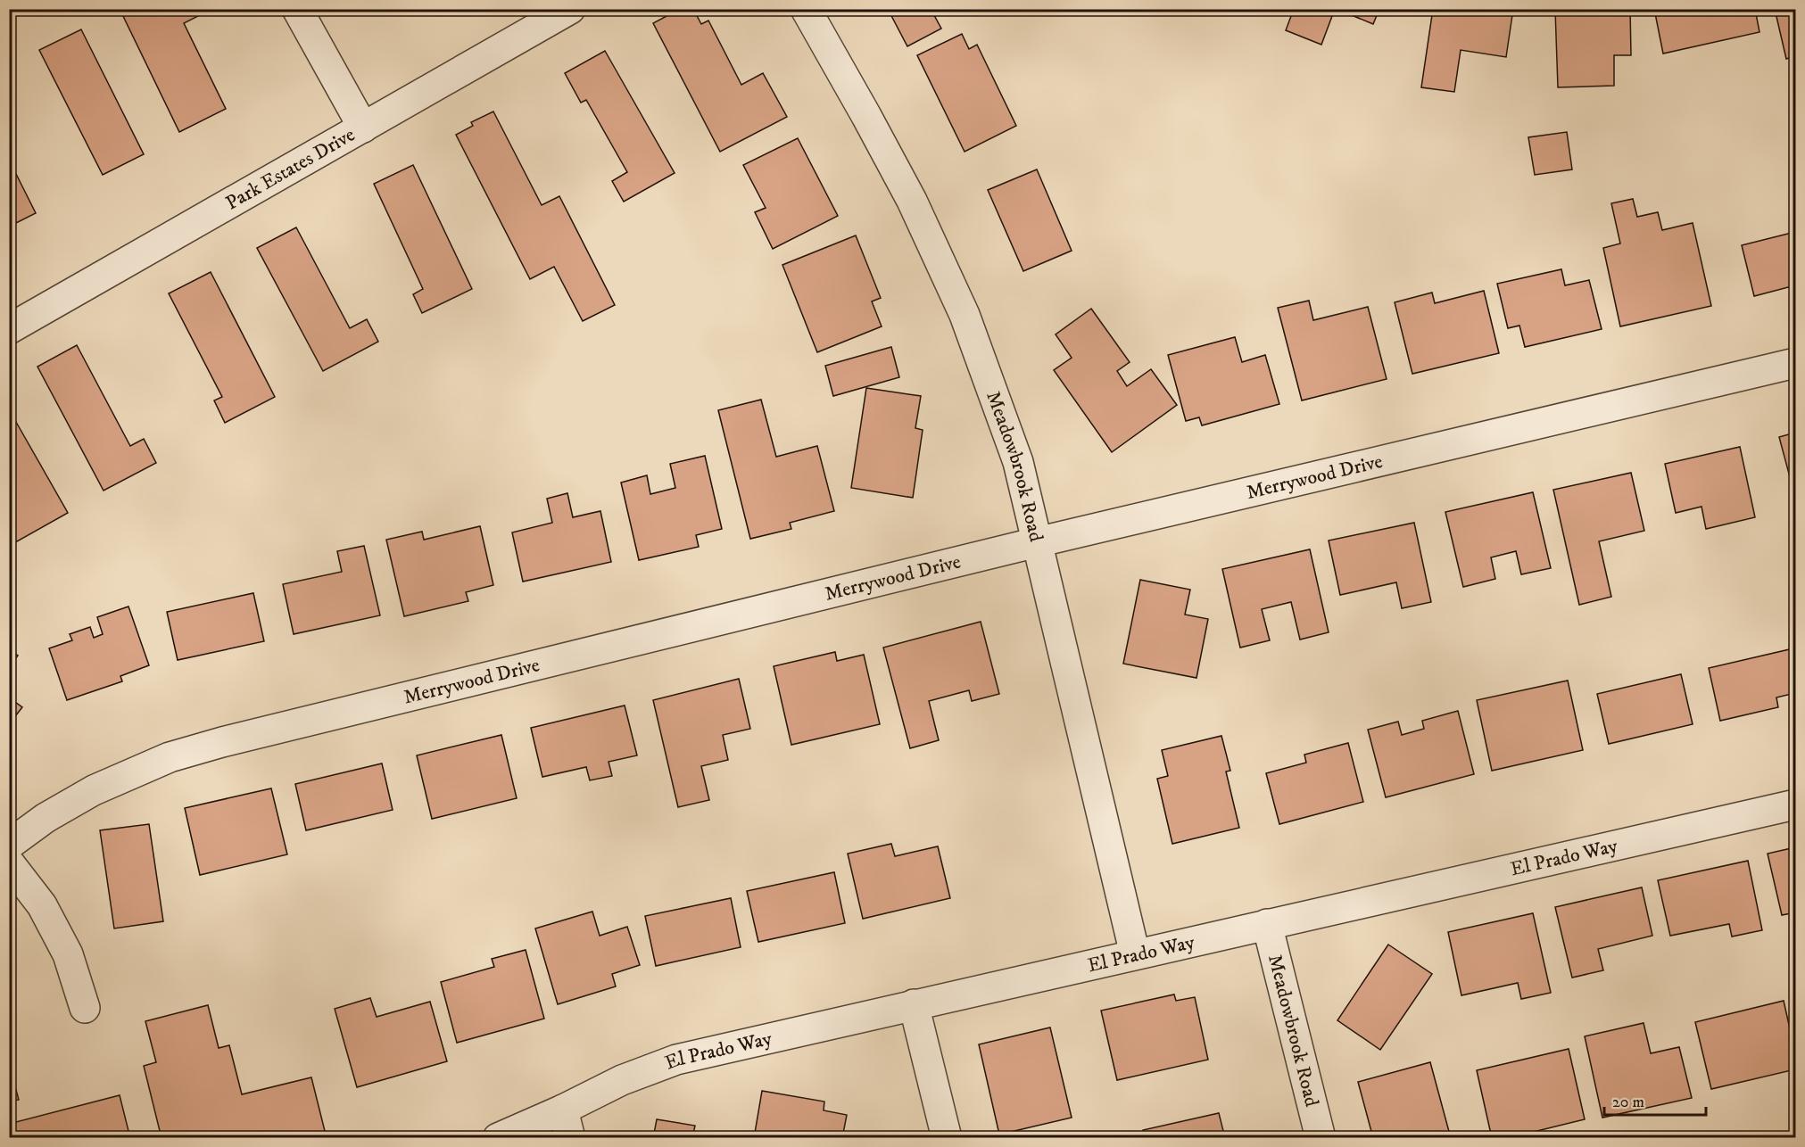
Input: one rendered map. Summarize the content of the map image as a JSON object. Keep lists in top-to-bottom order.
{
  "streets": {
    "street": [
      "Park Estates Drive",
      "Meadowbrook Road",
      "Merrywood Drive",
      "El Prado Way"
    ]
  },
  "crossings": [
    ["Meadowbrook Road", "Merrywood Drive"],
    ["Meadowbrook Road", "El Prado Way"]
  ],
  "scale_bar": "20 m"
}
